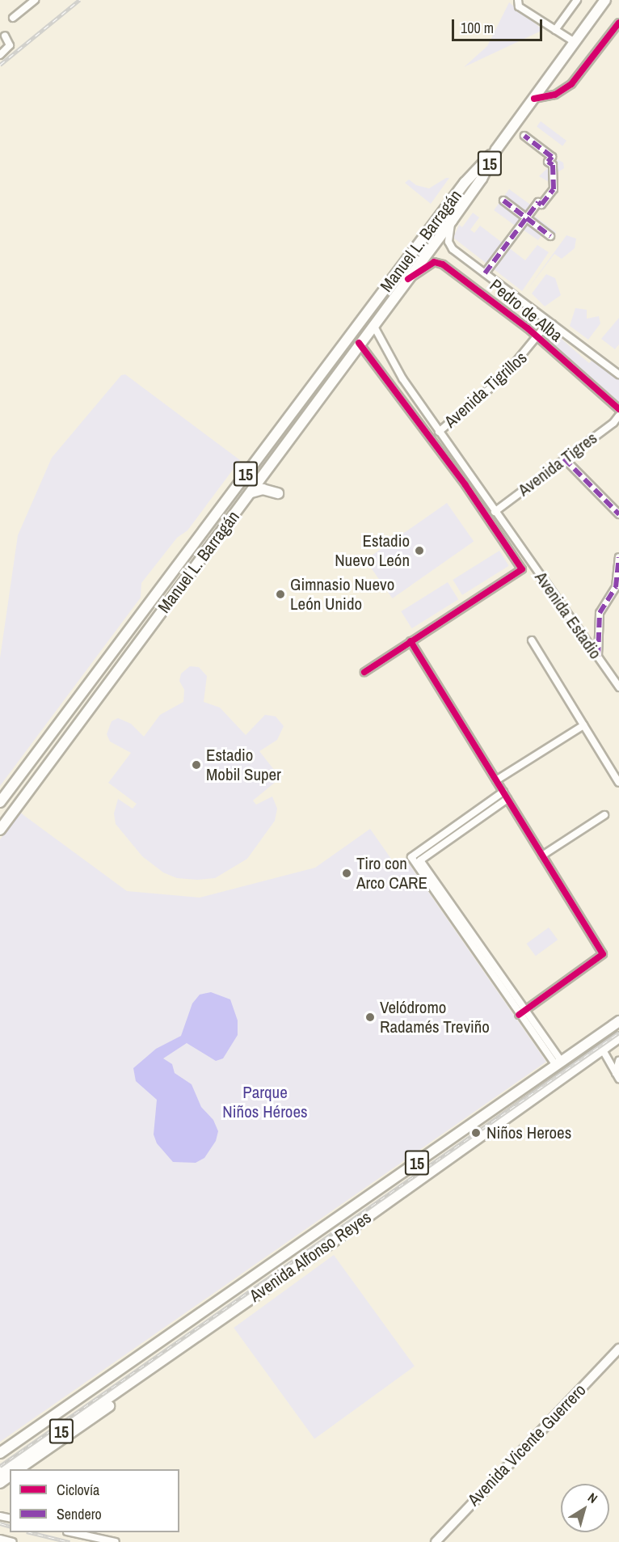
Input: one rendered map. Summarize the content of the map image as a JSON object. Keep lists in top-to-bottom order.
{
  "streets": {
    "highway": ["15", "Manuel L. Barragán", "Avenida Alfonso Reyes"],
    "main road": ["Avenida Vicente Guerrero"],
    "street": [
      "Pedro de Alba",
      "Avenida Tigrillos",
      "Avenida Tigres",
      "Avenida Estadio"
    ]
  },
  "crossings": [
    ["Manuel L. Barragán", "Pedro de Alba"],
    ["Manuel L. Barragán", "Avenida Estadio"],
    ["Pedro de Alba", "Avenida Tigrillos"],
    ["Avenida Tigrillos", "Avenida Estadio"],
    ["Avenida Tigres", "Avenida Estadio"]
  ],
  "parks": ["Parque Niños Héroes"],
  "places": [
    "Estadio Nuevo León",
    "Gimnasio Nuevo León Unido",
    "Estadio Mobil Super",
    "Tiro con Arco CARE",
    "Velódromo Radamés Treviño",
    "Niños Heroes"
  ],
  "legend": ["Ciclovía", "Sendero"],
  "scale_bar": "100 m",
  "north": "top right"
}
